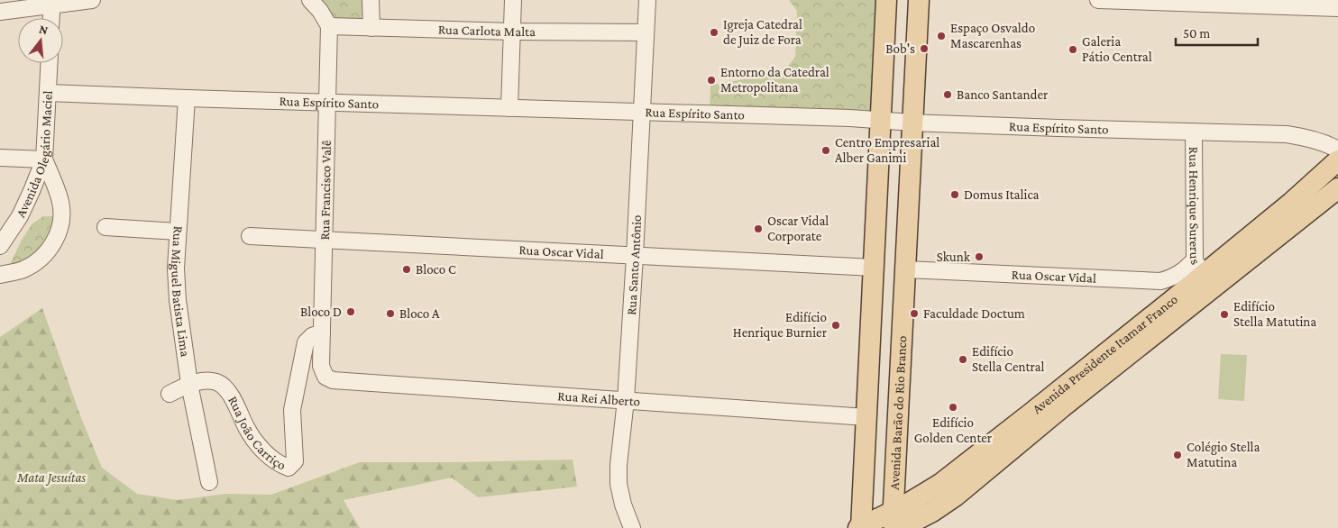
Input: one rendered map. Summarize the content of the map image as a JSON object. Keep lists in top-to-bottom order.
{
  "streets": {
    "main road": ["Avenida Presidente Itamar Franco", "Avenida Barão do Rio Branco"],
    "street": [
      "Rua Carlota Malta",
      "Rua Espírito Santo",
      "Avenida Olegário Maciel",
      "Rua Francisco Valê",
      "Rua Henrique Surerus",
      "Rua Oscar Vidal",
      "Rua Santo Antônio",
      "Rua Miguel Batista Lima",
      "Rua Rei Alberto",
      "Rua João Carriço"
    ]
  },
  "crossings": [
    ["Rua Carlota Malta", "Rua Francisco Valê"],
    ["Rua Carlota Malta", "Rua Santo Antônio"],
    ["Rua Espírito Santo", "Avenida Olegário Maciel"],
    ["Rua Espírito Santo", "Rua Francisco Valê"],
    ["Rua Espírito Santo", "Rua Henrique Surerus"],
    ["Rua Espírito Santo", "Rua Santo Antônio"],
    ["Rua Espírito Santo", "Rua Miguel Batista Lima"],
    ["Rua Espírito Santo", "Avenida Barão do Rio Branco"],
    ["Rua Francisco Valê", "Rua Oscar Vidal"],
    ["Rua Francisco Valê", "Rua Rei Alberto"],
    ["Rua Francisco Valê", "Rua João Carriço"],
    ["Rua Henrique Surerus", "Rua Oscar Vidal"],
    ["Rua Henrique Surerus", "Avenida Presidente Itamar Franco"],
    ["Rua Oscar Vidal", "Rua Santo Antônio"],
    ["Rua Oscar Vidal", "Avenida Presidente Itamar Franco"],
    ["Rua Oscar Vidal", "Avenida Barão do Rio Branco"],
    ["Rua Santo Antônio", "Rua Rei Alberto"],
    ["Rua Miguel Batista Lima", "Rua João Carriço"],
    ["Avenida Presidente Itamar Franco", "Avenida Barão do Rio Branco"]
  ],
  "parks": ["Mata Jesuítas"],
  "places": [
    "Igreja Catedral de Juiz de Fora",
    "Espaço Osvaldo Mascarenhas",
    "Bob's",
    "Galeria Pátio Central",
    "Entorno da Catedral Metropolitana",
    "Banco Santander",
    "Centro Empresarial Alber Ganimi",
    "Domus Italica",
    "Oscar Vidal Corporate",
    "Skunk",
    "Bloco C",
    "Bloco D",
    "Bloco A",
    "Faculdade Doctum",
    "Edifício Stella Matutina",
    "Edifício Henrique Burnier",
    "Edifício Stella Central",
    "Edifício Golden Center",
    "Colégio Stella Matutina"
  ],
  "scale_bar": "50 m",
  "north": "top"
}
